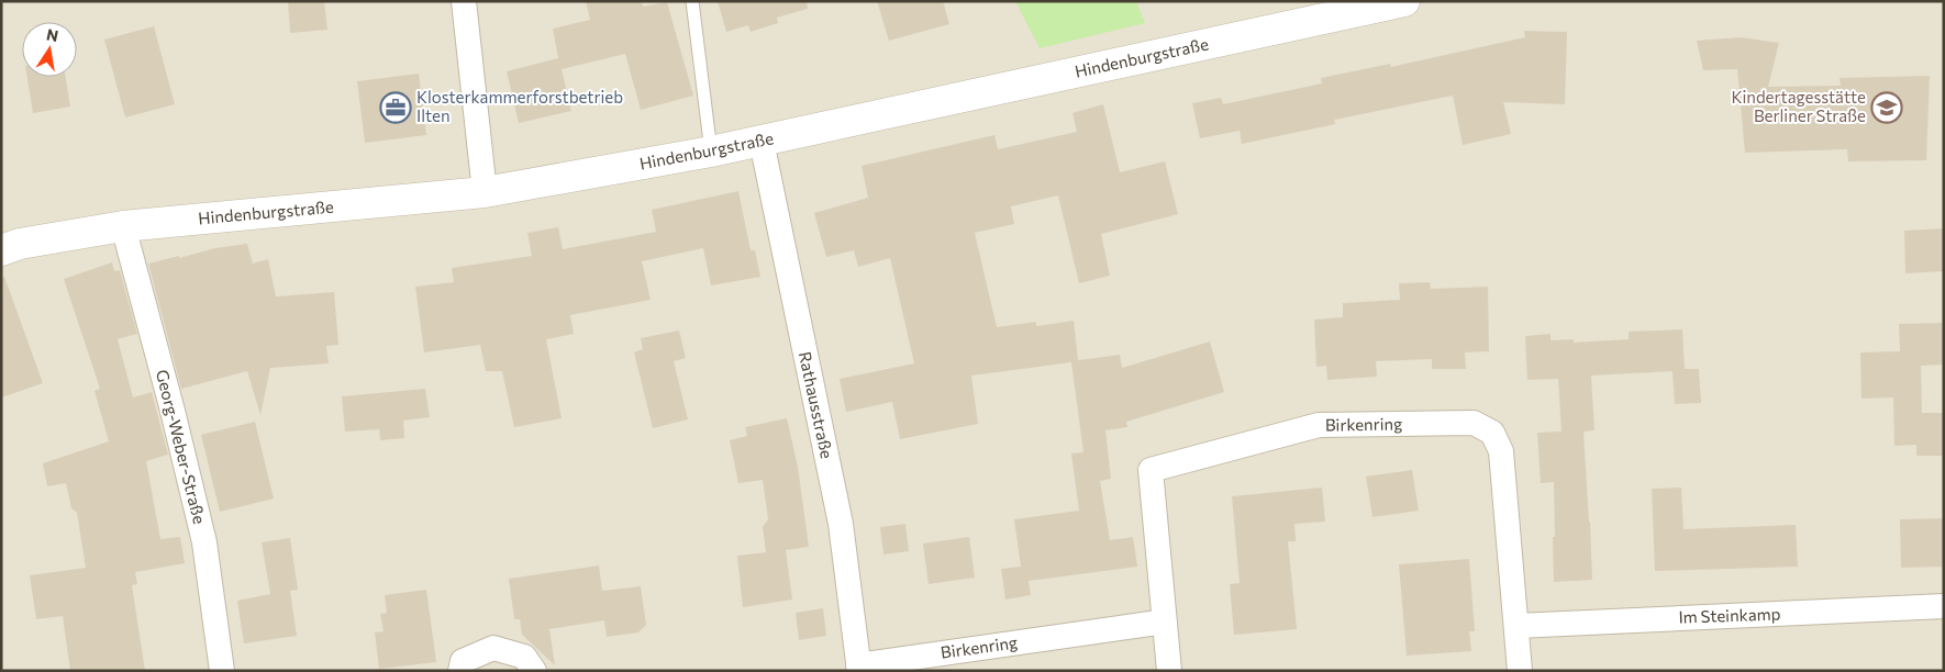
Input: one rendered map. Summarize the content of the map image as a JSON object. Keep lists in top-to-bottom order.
{
  "streets": {
    "street": [
      "Hindenburgstraße",
      "Rathausstraße",
      "Birkenring",
      "Georg-Weber-Straße",
      "Im Steinkamp"
    ]
  },
  "crossings": [
    ["Hindenburgstraße", "Rathausstraße"],
    ["Hindenburgstraße", "Georg-Weber-Straße"],
    ["Rathausstraße", "Birkenring"],
    ["Birkenring", "Im Steinkamp"]
  ],
  "places": {
    "office": ["Klosterkammerforstbetrieb Ilten"],
    "school or university": ["Kindertagesstätte Berliner Straße"]
  },
  "north": "top"
}
